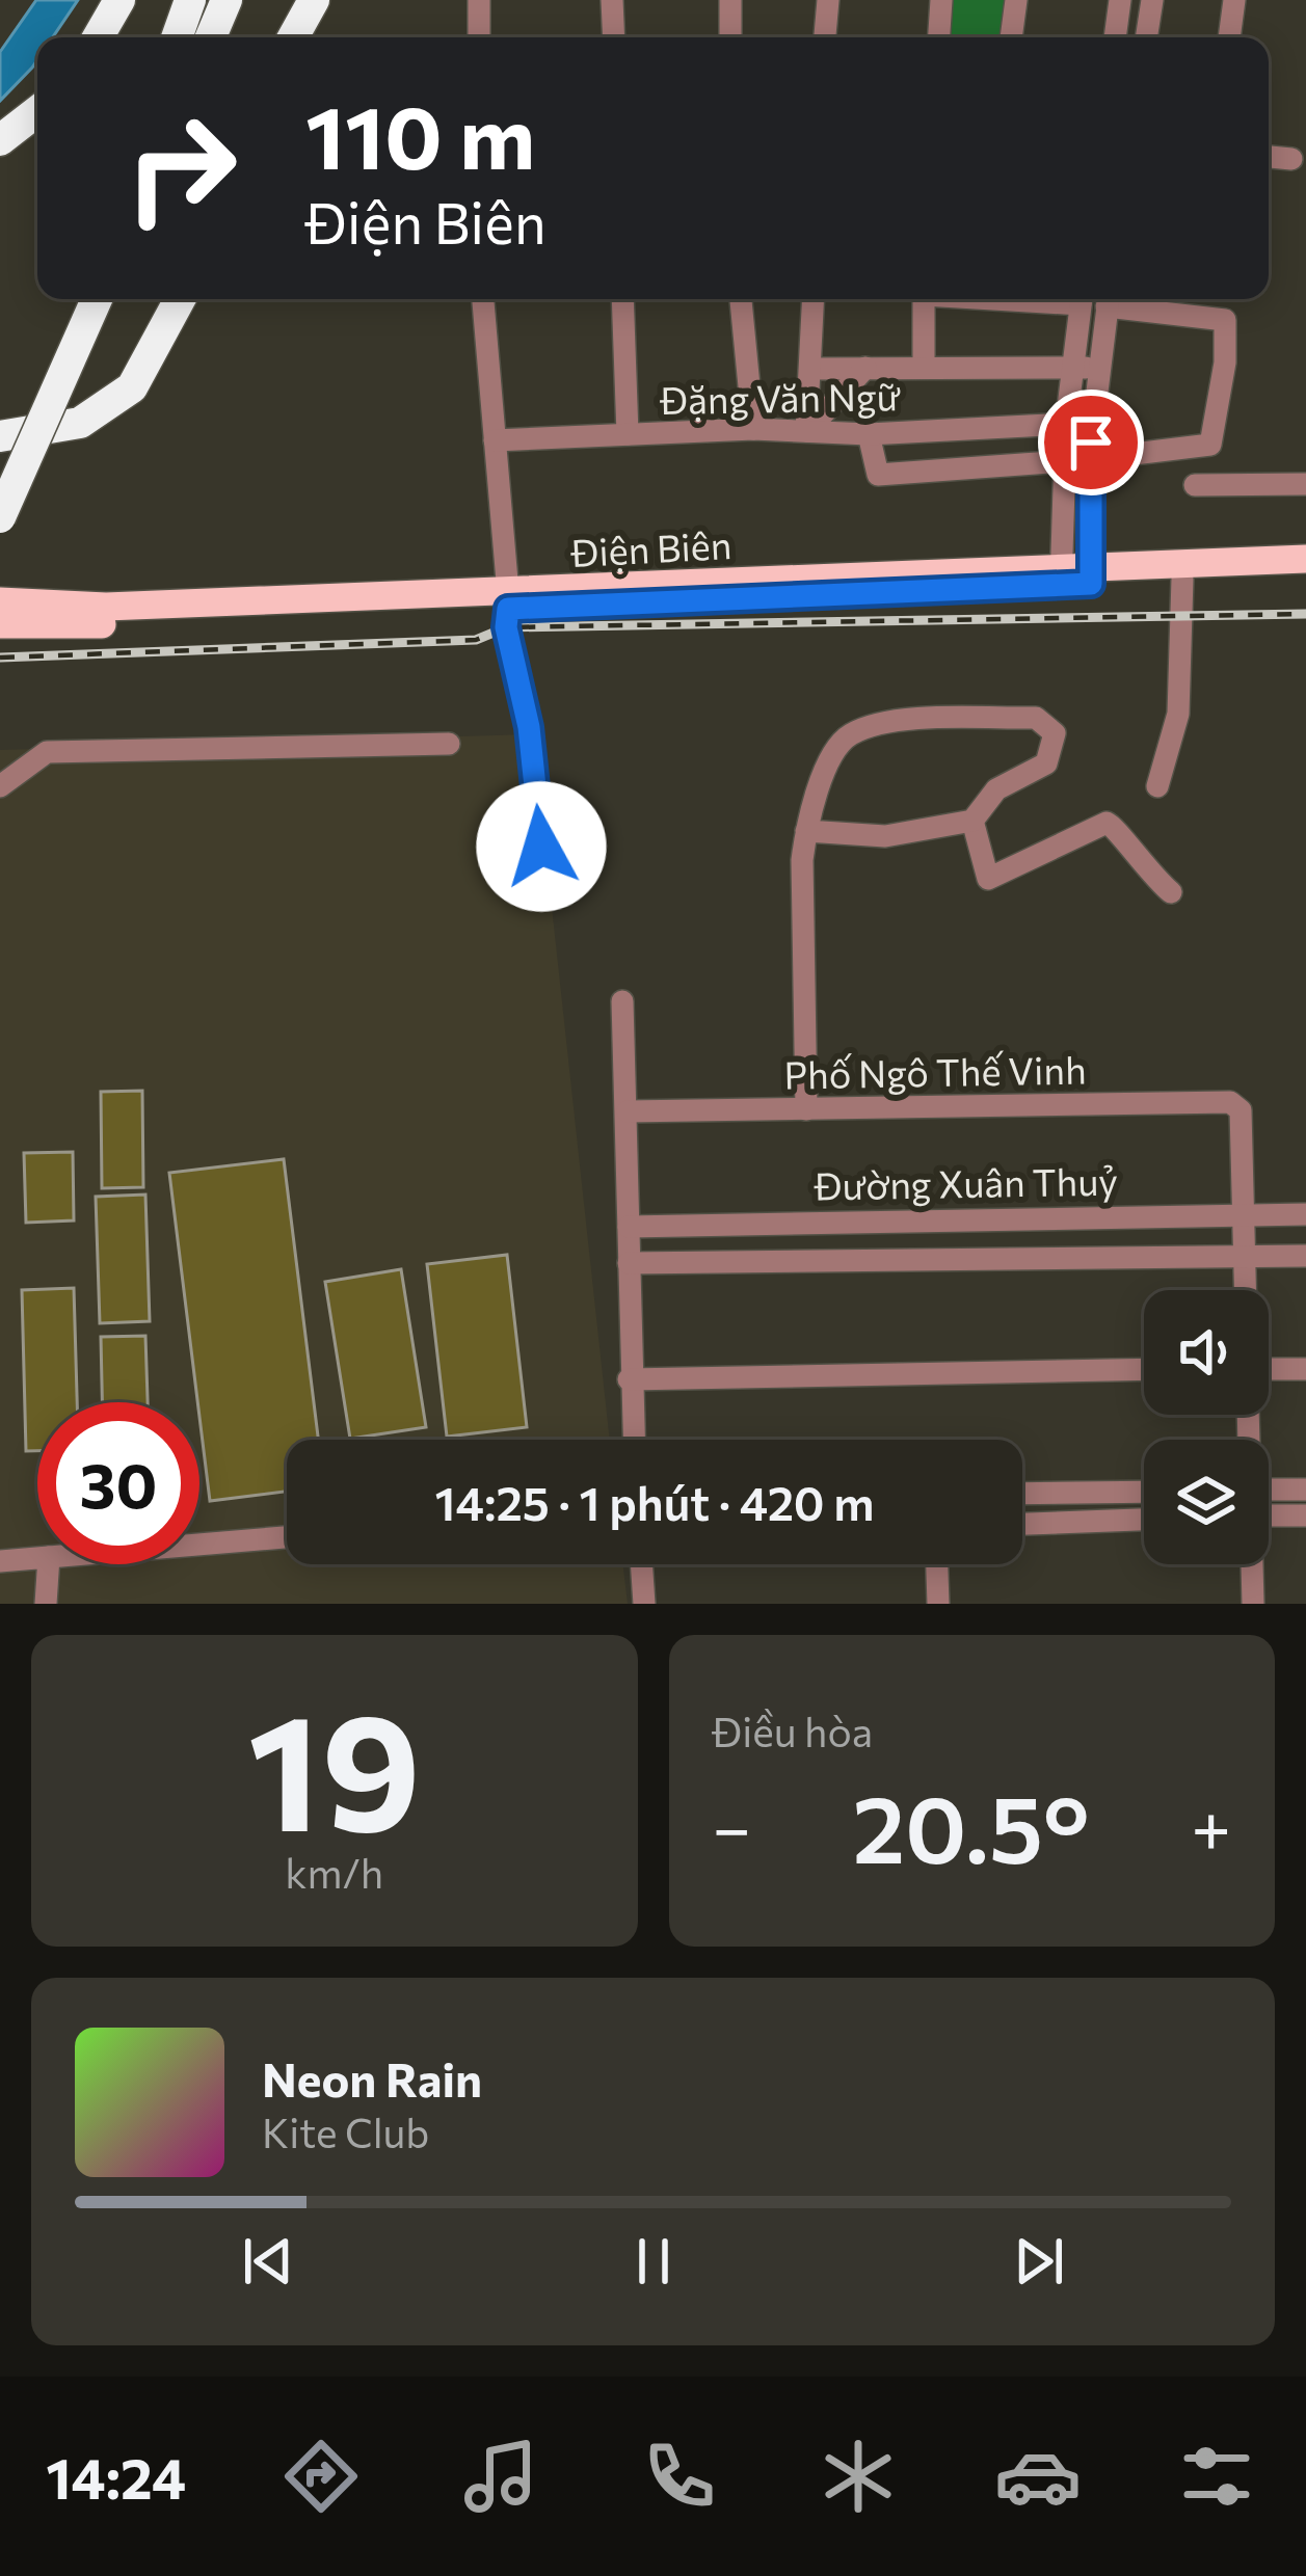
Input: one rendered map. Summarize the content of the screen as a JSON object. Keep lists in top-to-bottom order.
{
  "streets": {
    "main road": ["Điện Biên"],
    "street": ["Đặng Văn Ngữ", "Phố Ngô Thế Vinh", "Đường Xuân Thuỷ"]
  },
  "crossings": [
    ["Phố Ngô Thế Vinh", "Đường Xuân Thuỷ"]
  ],
  "page": {
    "turn": ["110 m", "Điện Biên"],
    "limit": "30",
    "trip": "14:25 · 1 phút · 420 m",
    "tile": [
      ["19", "km/h"],
      "Điều hòa"
    ],
    "heat": ["−", "20.5°", "+"],
    "song": ["Neon Rain", "Kite Club"],
    "tabs": "14:24"
  }
}
